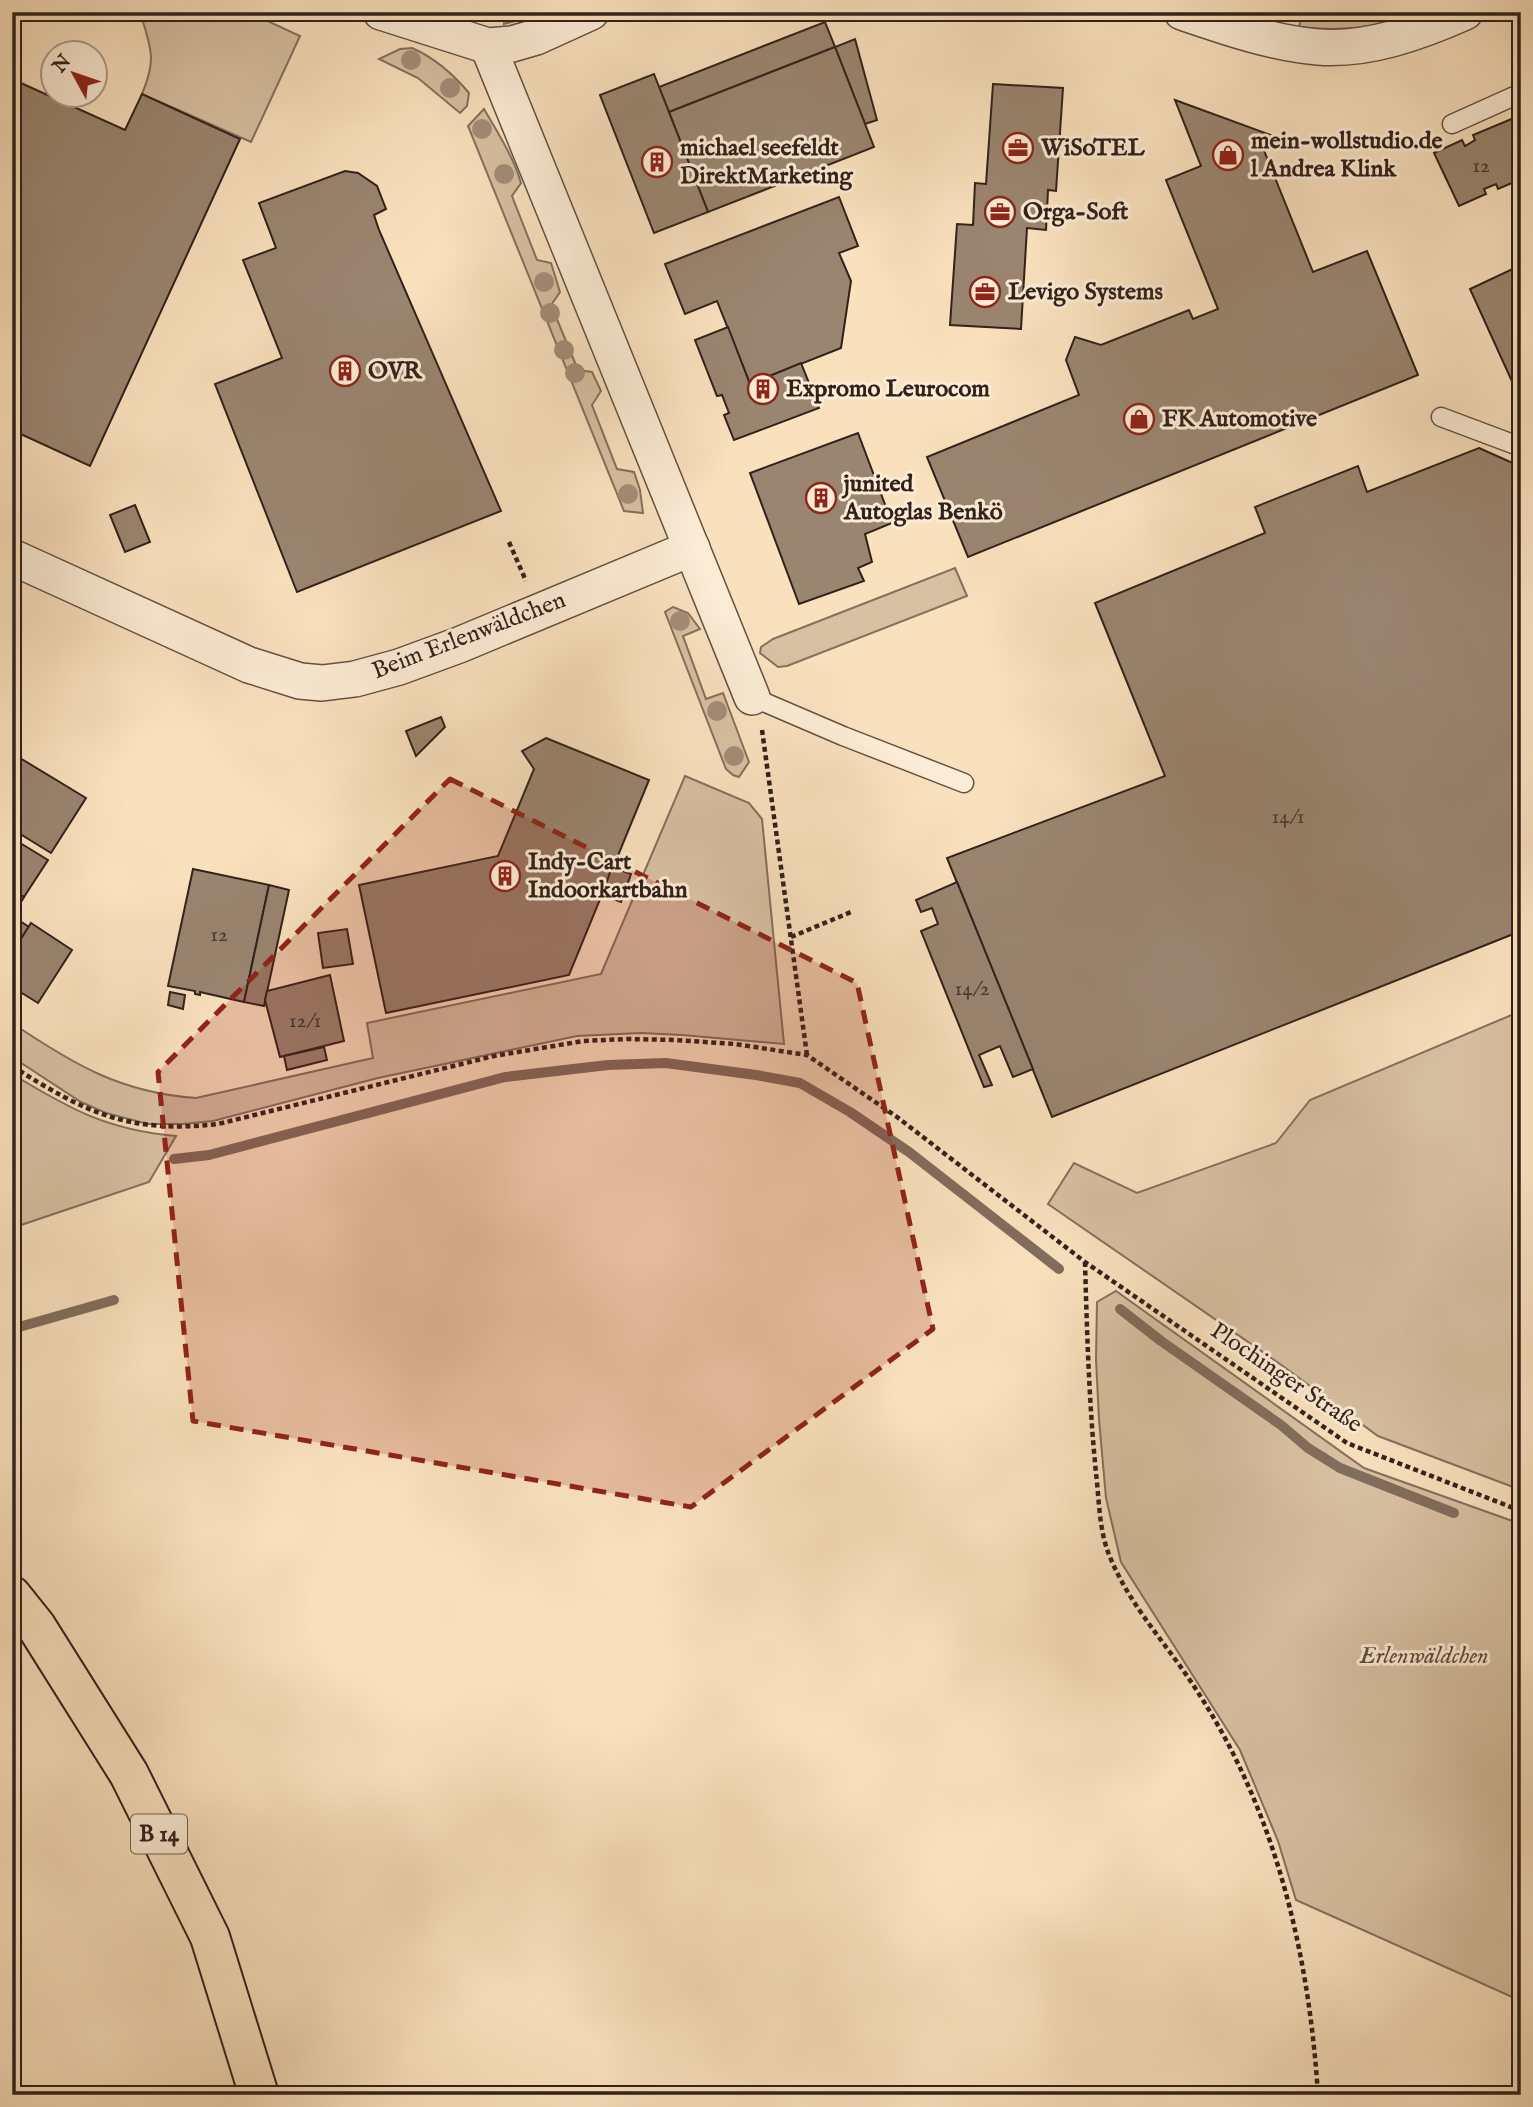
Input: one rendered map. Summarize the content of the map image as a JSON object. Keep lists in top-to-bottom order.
{
  "streets": {
    "main road": ["B 14"],
    "street": ["Beim Erlenwäldchen"],
    "path": ["Plochinger Straße"]
  },
  "parks": ["Erlenwäldchen"],
  "places": {
    "office": ["WiSoTEL", "Orga-Soft", "Levigo Systems"],
    "shop": ["mein-wollstudio.de l Andrea Klink", "FK Automotive"],
    "building": [
      "michael seefeldt DirektMarketing",
      "OVR",
      "Expromo Leurocom",
      "junited Autoglas Benkö",
      "Indy-Cart Indoorkartbahn"
    ]
  },
  "house_numbers": [
    "12",
    "14/1",
    "12",
    "14/2",
    "12/1"
  ],
  "north": "top left"
}
